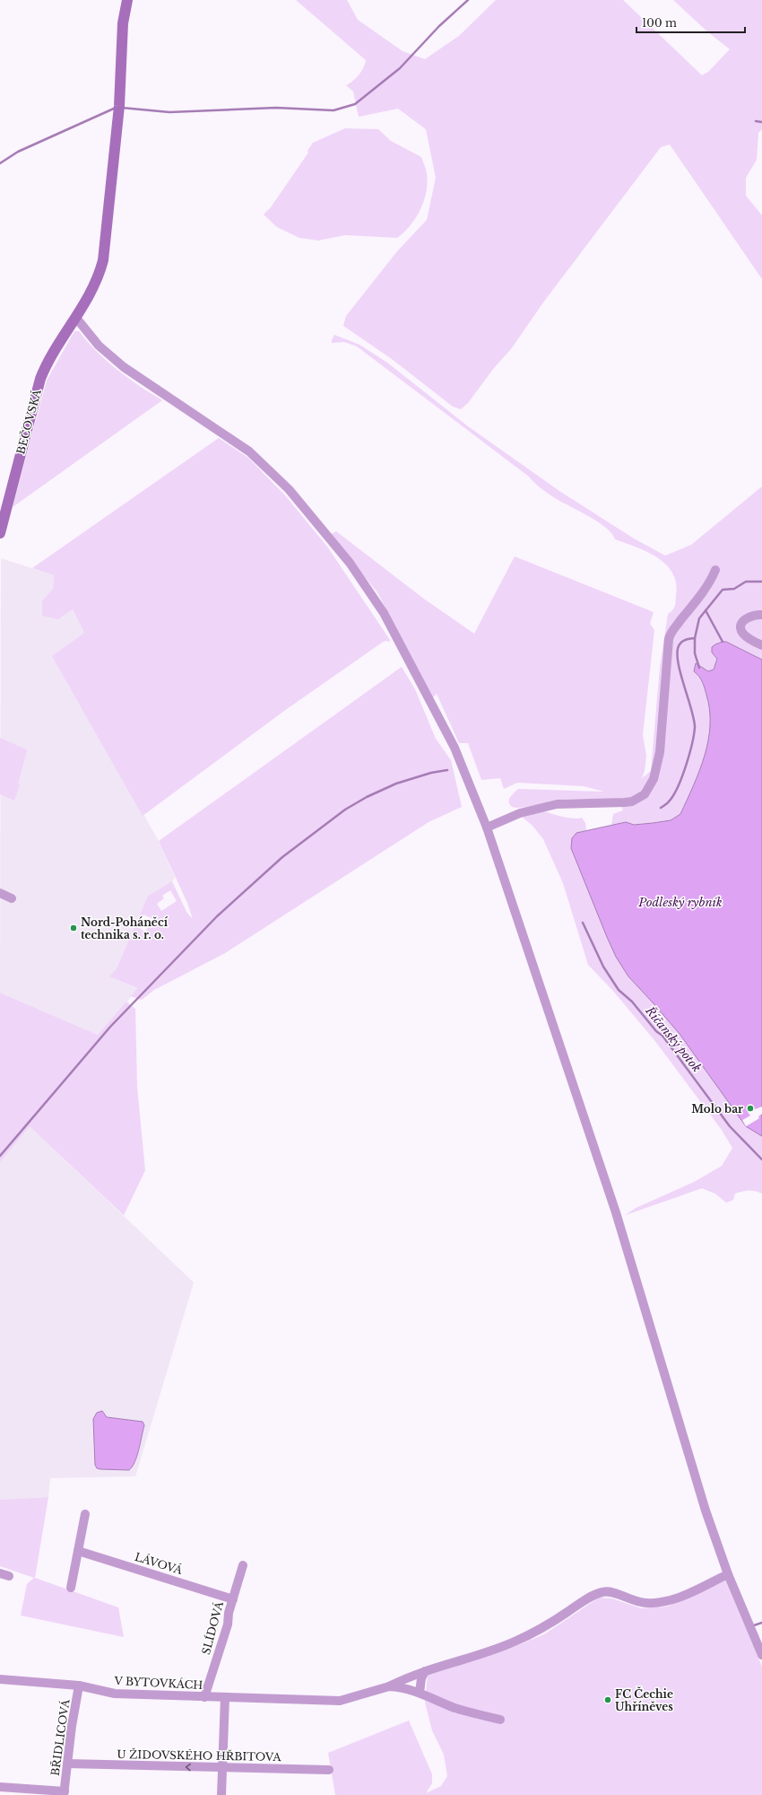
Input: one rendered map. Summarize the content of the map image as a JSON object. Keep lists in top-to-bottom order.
{
  "streets": {
    "street": [
      "BEČOVSKÁ",
      "LÁVOVÁ",
      "SLÍDOVÁ",
      "V BYTOVKÁCH",
      "BŘIDLICOVÁ",
      "U ŽIDOVSKÉHO HŘBITOVA"
    ]
  },
  "crossings": [
    ["LÁVOVÁ", "SLÍDOVÁ"],
    ["SLÍDOVÁ", "V BYTOVKÁCH"],
    ["V BYTOVKÁCH", "BŘIDLICOVÁ"],
    ["BŘIDLICOVÁ", "U ŽIDOVSKÉHO HŘBITOVA"]
  ],
  "one_way": ["U ŽIDOVSKÉHO HŘBITOVA"],
  "water": ["Podleský rybník", "Říčanský potok"],
  "places": ["Nord-Poháněcí technika s. r. o.", "Molo bar", "FC Čechie Uhříněves"],
  "scale_bar": "100 m"
}
